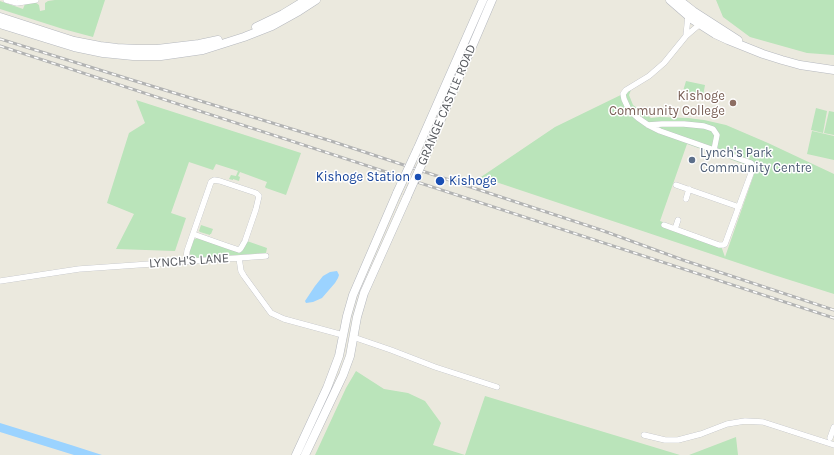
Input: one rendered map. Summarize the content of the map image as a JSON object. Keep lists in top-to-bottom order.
{
  "streets": {
    "street": ["GRANGE CASTLE ROAD", "LYNCH'S LANE"]
  },
  "crossings": [
    ["GRANGE CASTLE ROAD", "LYNCH'S LANE"]
  ],
  "places": [
    "Kishoge Community College",
    "Lynch's Park Community Centre",
    "Kishoge Station",
    "Kishoge"
  ]
}
